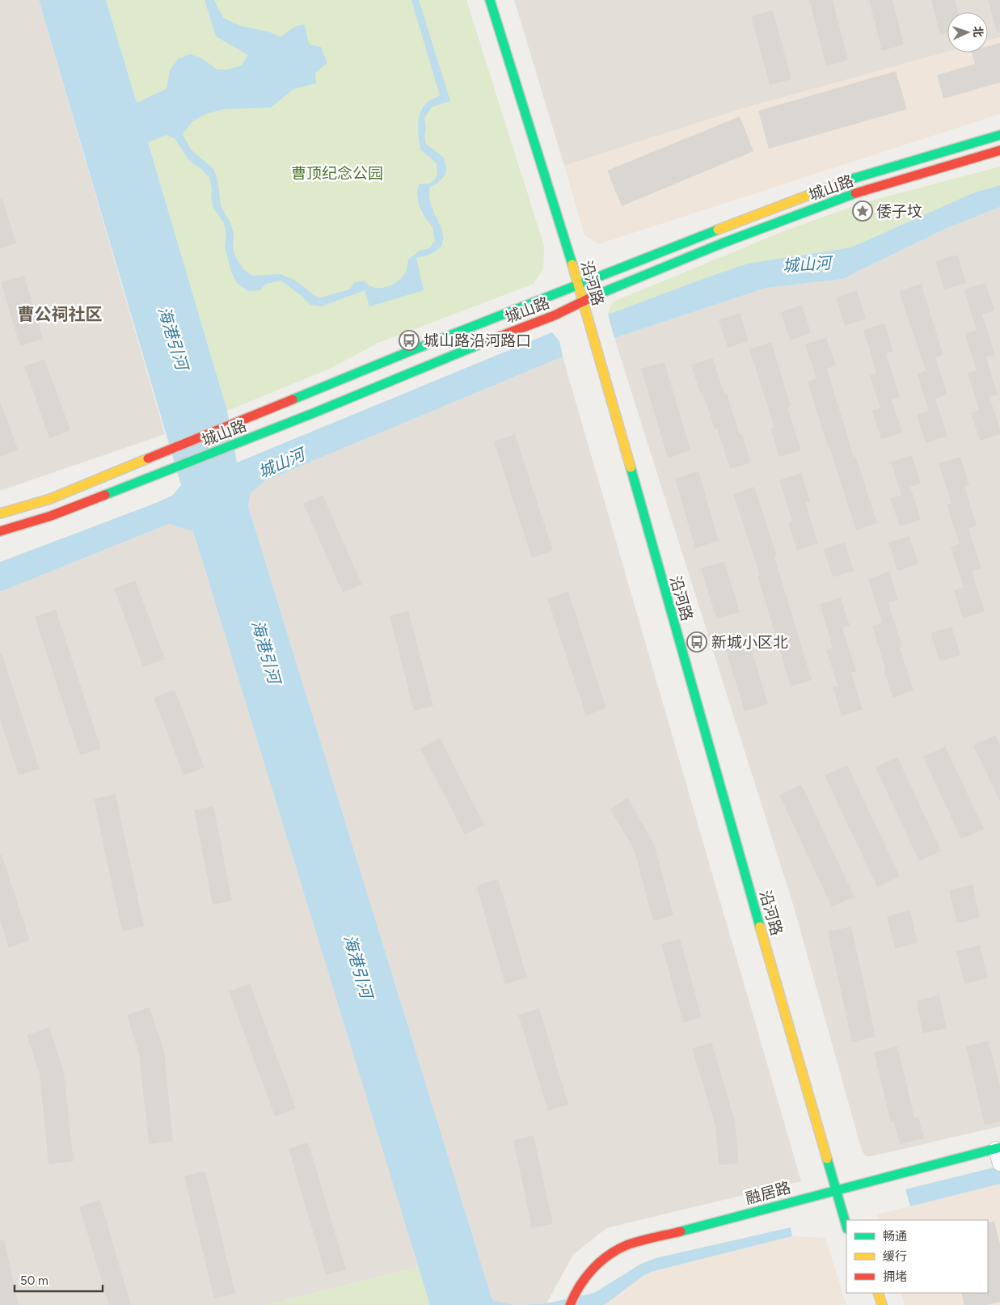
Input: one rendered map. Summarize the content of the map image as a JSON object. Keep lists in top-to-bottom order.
{
  "streets": {
    "main road": ["城山路", "沿河路", "融居路"]
  },
  "crossings": [
    ["城山路", "沿河路"],
    ["沿河路", "融居路"]
  ],
  "districts": ["曹公祠社区"],
  "water": ["城山河", "海港引河"],
  "parks": ["曹顶纪念公园"],
  "places": {
    "place": ["倭子坟"],
    "bus stop": ["城山路沿河路口", "新城小区北"]
  },
  "legend": ["畅通", "缓行", "拥堵"],
  "scale_bar": "50 m",
  "north": "right"
}
